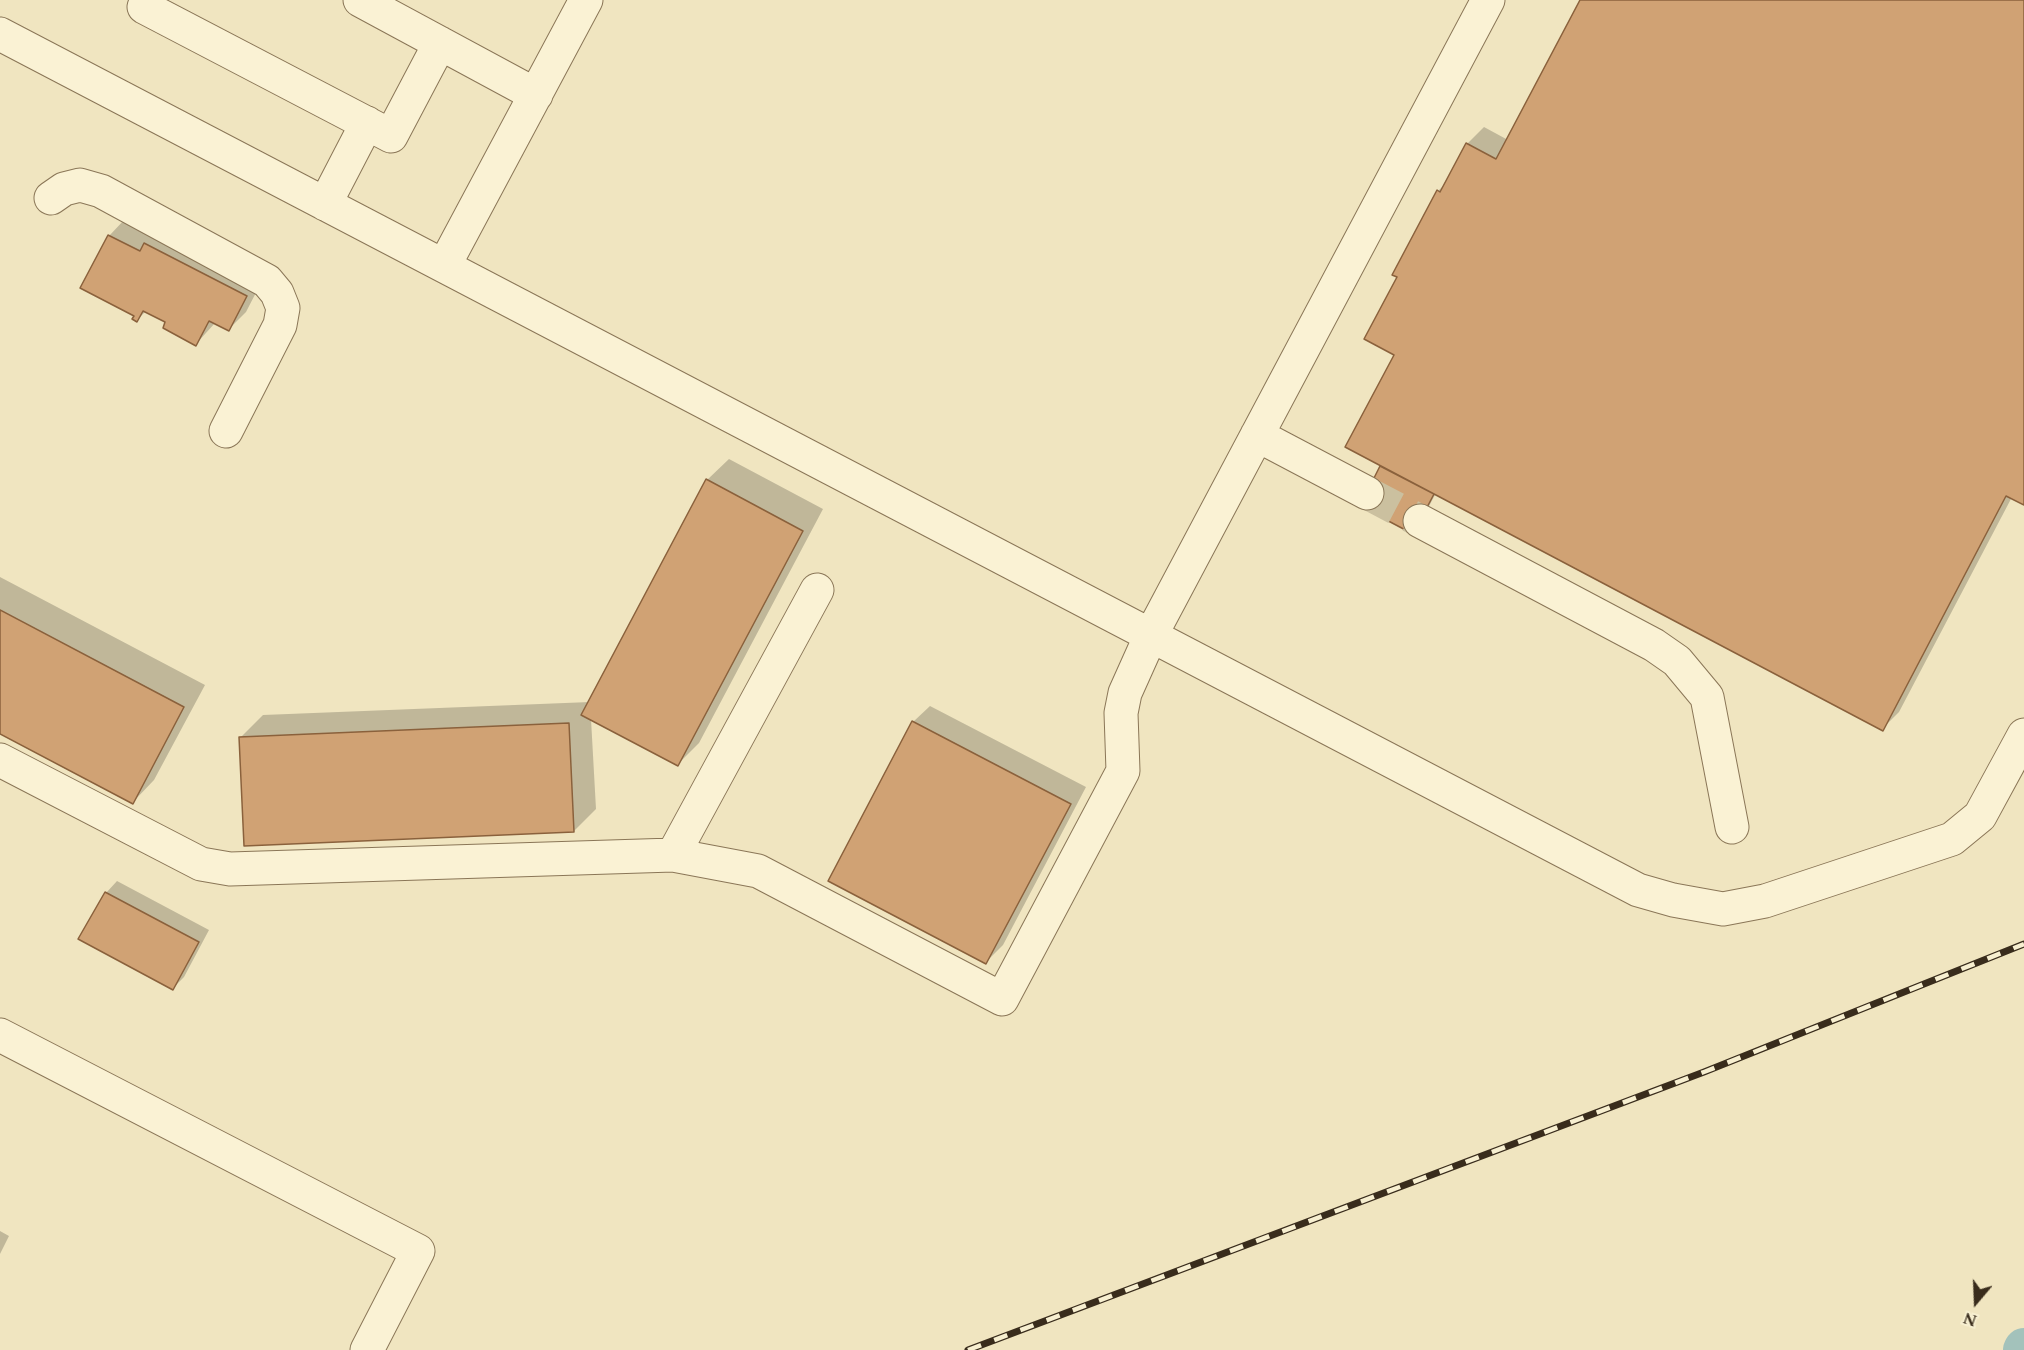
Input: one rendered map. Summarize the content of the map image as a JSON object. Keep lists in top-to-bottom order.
{
  "north": "bottom"
}
